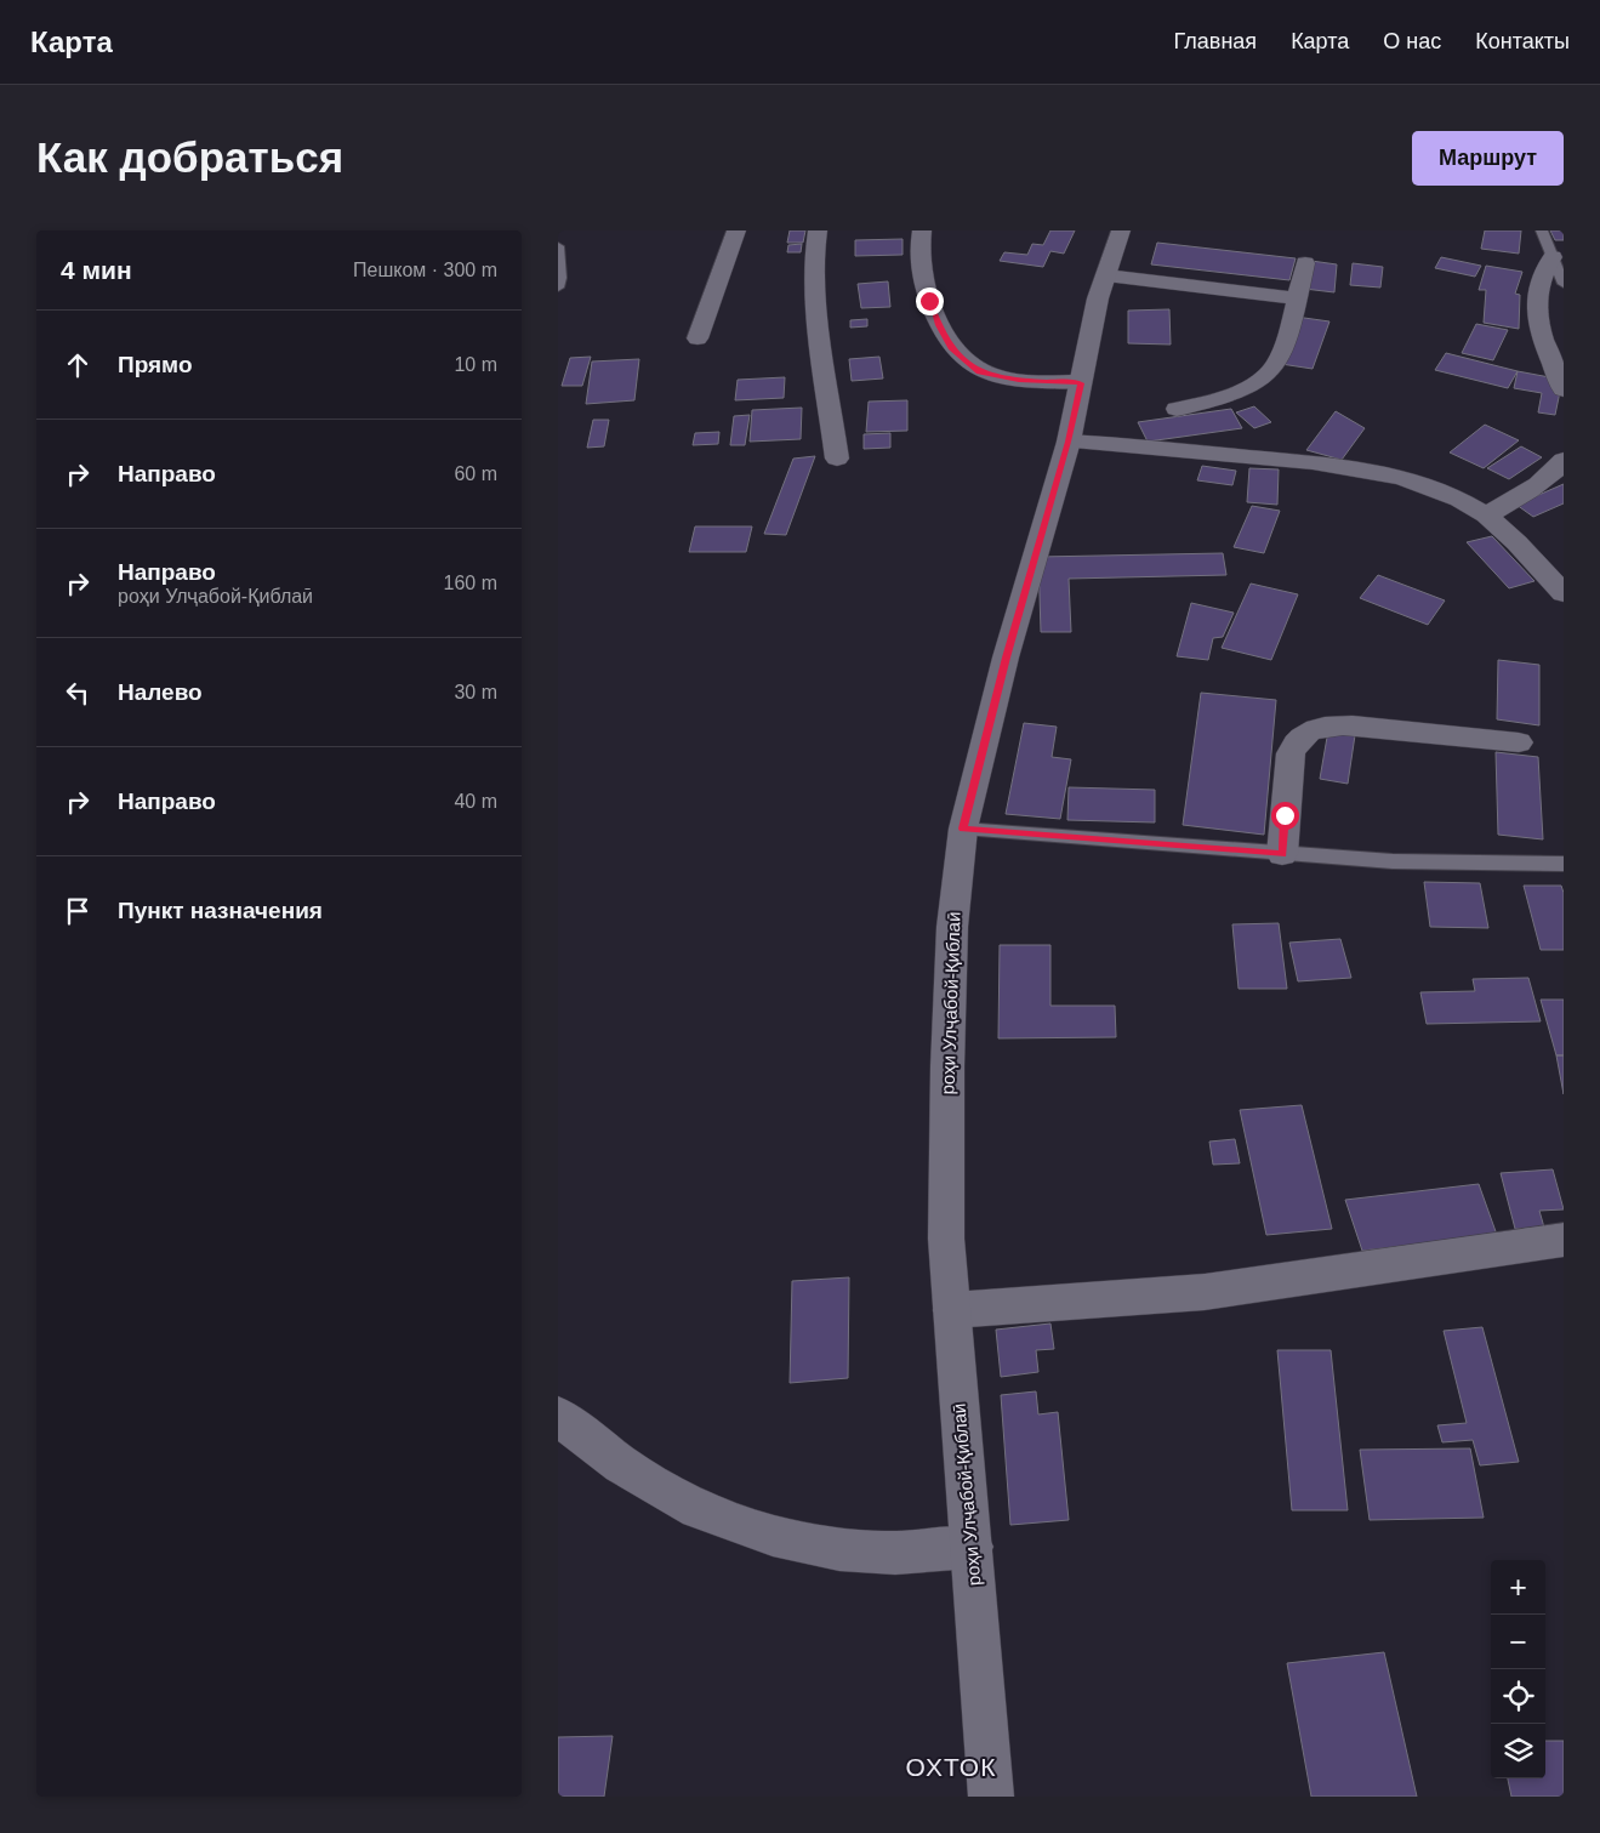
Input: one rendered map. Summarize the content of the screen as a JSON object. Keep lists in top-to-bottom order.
{
  "streets": {
    "street": ["роҳи Улҷабой-Қиблаӣ"]
  },
  "districts": ["ОХТОК"],
  "page": {
    "header": "Карта",
    "nav": [
      "Главная",
      "Карта",
      "О нас",
      "Контакты"
    ],
    "buttons": "Маршрут",
    "title": "Как добраться",
    "heading": ["4 мин", "Пешком · 300 m"],
    "list": [
      ["Прямо", "10 m"],
      ["Направо", "60 m"],
      ["Направо", "роҳи Улҷабой-Қиблаӣ", "160 m"],
      ["Налево", "30 m"],
      ["Направо", "40 m"],
      "Пункт назначения"
    ],
    "map_buttons": ["+", "−"]
  }
}
